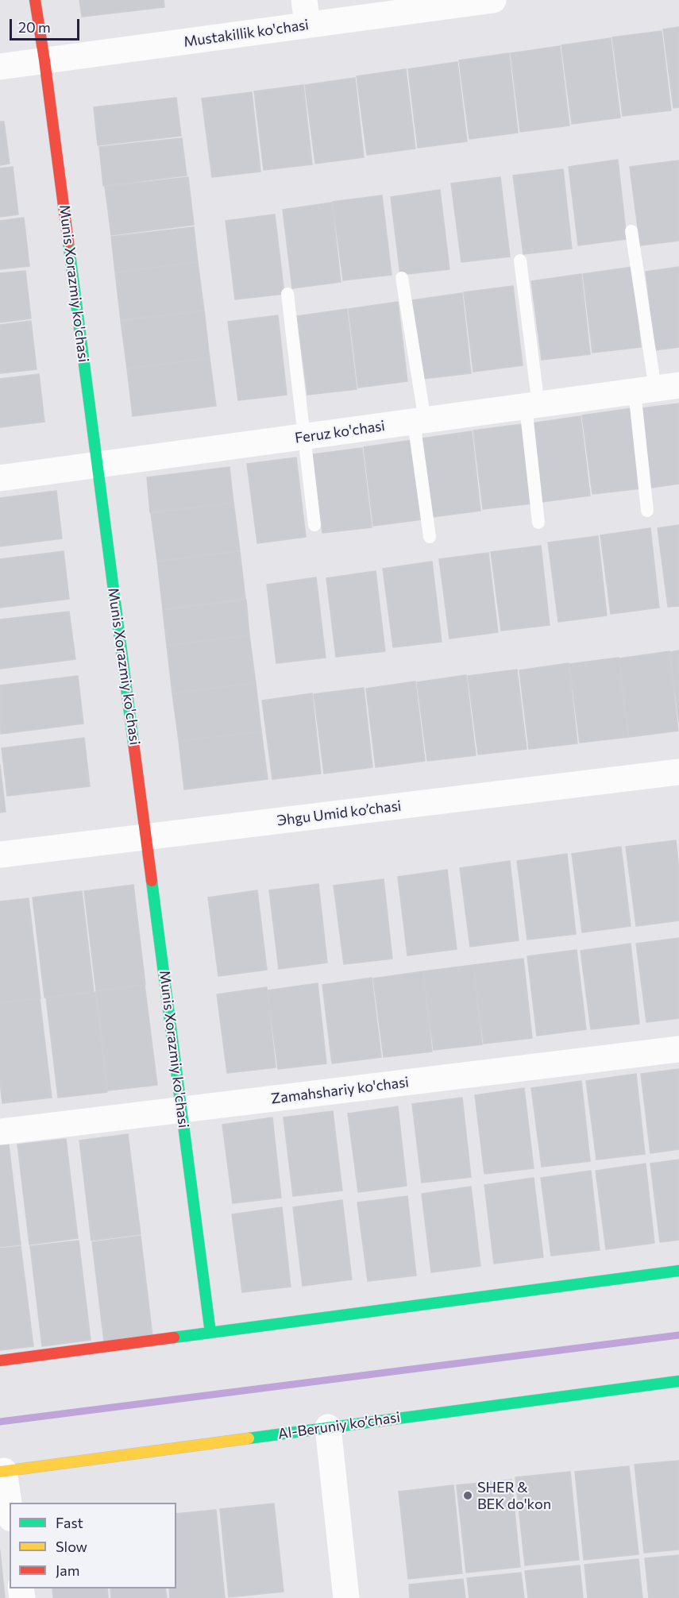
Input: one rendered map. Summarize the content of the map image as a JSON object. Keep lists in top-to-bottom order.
{
  "streets": {
    "main road": ["Munis Xorazmiy ko'chasi", "Al-Beruniy ko’chasi"],
    "street": [
      "Mustakillik ko'chasi",
      "Feruz ko'chasi",
      "Эhgu Umid ko’chasi",
      "Zamahshariy ko'chasi"
    ]
  },
  "crossings": [
    ["Mustakillik ko'chasi", "Munis Xorazmiy ko'chasi"],
    ["Munis Xorazmiy ko'chasi", "Feruz ko'chasi"],
    ["Munis Xorazmiy ko'chasi", "Эhgu Umid ko’chasi"],
    ["Munis Xorazmiy ko'chasi", "Zamahshariy ko'chasi"]
  ],
  "places": ["SHER & BEK do'kon"],
  "legend": ["Fast", "Slow", "Jam"],
  "scale_bar": "20 m"
}
